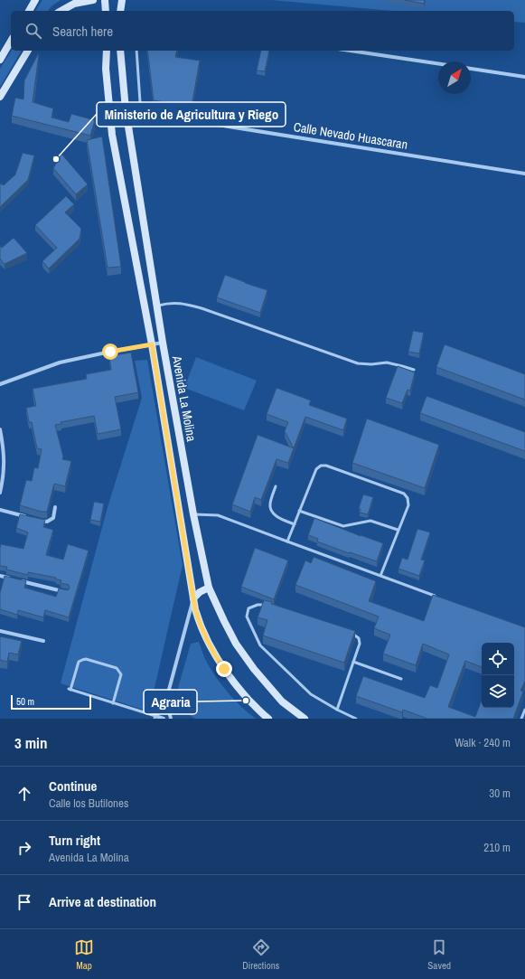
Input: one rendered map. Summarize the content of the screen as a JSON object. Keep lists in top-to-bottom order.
{
  "streets": {
    "main road": ["Avenida La Molina"],
    "street": ["Calle Nevado Huascaran"]
  },
  "crossings": [
    ["Calle Nevado Huascaran", "Avenida La Molina"]
  ],
  "places": ["Ministerio de Agricultura y Riego", "Agraria"],
  "scale_bar": "50 m",
  "north": "top right",
  "page": {
    "search": "Search here",
    "scale": "50 m",
    "heading": ["3 min", "Walk · 240 m"],
    "list": [
      ["Continue", "Calle los Butilones", "30 m"],
      ["Turn right", "Avenida La Molina", "210 m"],
      "Arrive at destination"
    ],
    "nav": ["Map", "Directions", "Saved"]
  }
}
